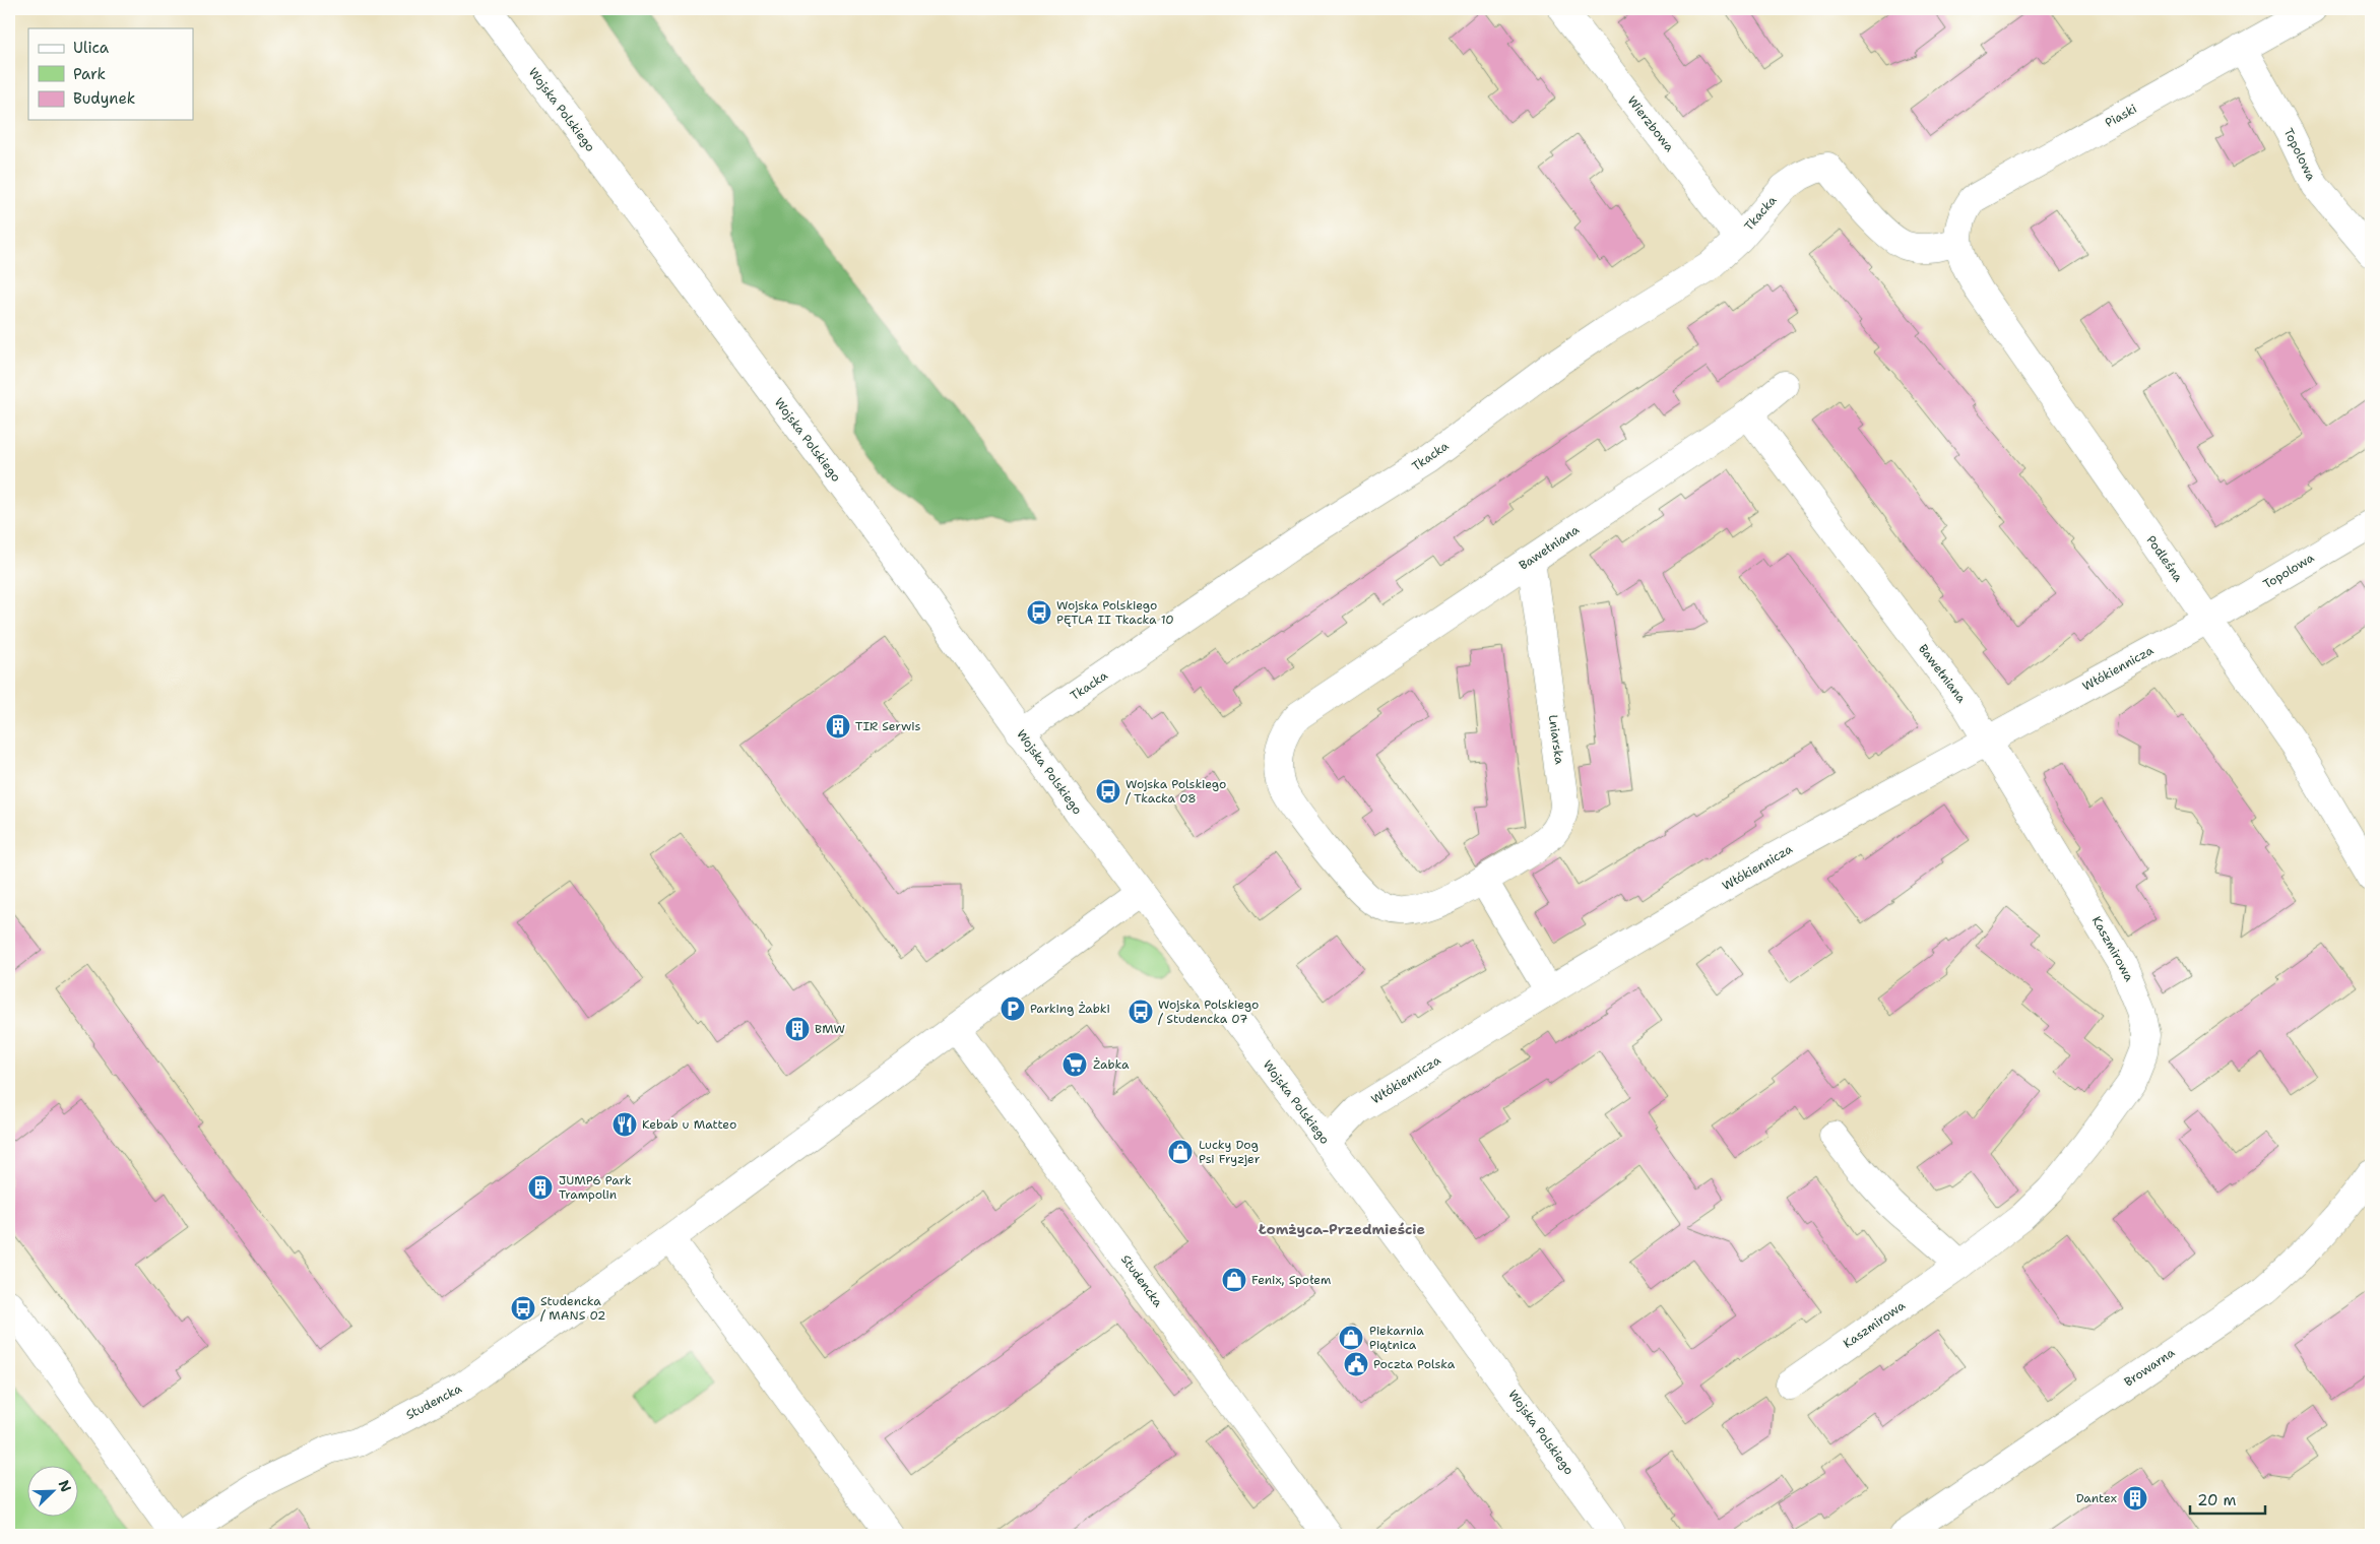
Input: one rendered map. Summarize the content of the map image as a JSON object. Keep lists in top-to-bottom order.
{
  "streets": {
    "street": [
      "Wojska Polskiego",
      "Piaski",
      "Wierzbowa",
      "Topolowa",
      "Tkacka",
      "Bawełniana",
      "Podleśna",
      "Włókiennicza",
      "Lniarska",
      "Kaszmirowa",
      "Studencka",
      "Browarna"
    ]
  },
  "crossings": [
    ["Wojska Polskiego", "Tkacka"],
    ["Wojska Polskiego", "Włókiennicza"],
    ["Wojska Polskiego", "Studencka"],
    ["Piaski", "Topolowa"],
    ["Piaski", "Tkacka"],
    ["Piaski", "Podleśna"],
    ["Wierzbowa", "Tkacka"],
    ["Topolowa", "Podleśna"],
    ["Topolowa", "Włókiennicza"],
    ["Tkacka", "Podleśna"],
    ["Bawełniana", "Włókiennicza"],
    ["Bawełniana", "Lniarska"],
    ["Bawełniana", "Kaszmirowa"],
    ["Podleśna", "Włókiennicza"],
    ["Włókiennicza", "Kaszmirowa"]
  ],
  "districts": ["Łomżyca-Przedmieście"],
  "places": {
    "bus stop": [
      "Wojska Polskiego PĘTLA II Tkacka 10",
      "Wojska Polskiego / Tkacka 08",
      "Wojska Polskiego / Studencka 07",
      "Studencka / MANS 02"
    ],
    "building": [
      "TIR Serwis",
      "BMW",
      "JUMP6 Park Trampolin",
      "Dantex"
    ],
    "parking": ["Parking Żabki"],
    "supermarket": ["Żabka"],
    "restaurant": ["Kebab u Matteo"],
    "shop": ["Lucky Dog Psi Fryzjer", "Fenix, Społem", "Piekarnia Piątnica"],
    "public building": ["Poczta Polska"]
  },
  "legend": ["Ulica", "Park", "Budynek"],
  "scale_bar": "20 m",
  "north": "top right"
}
